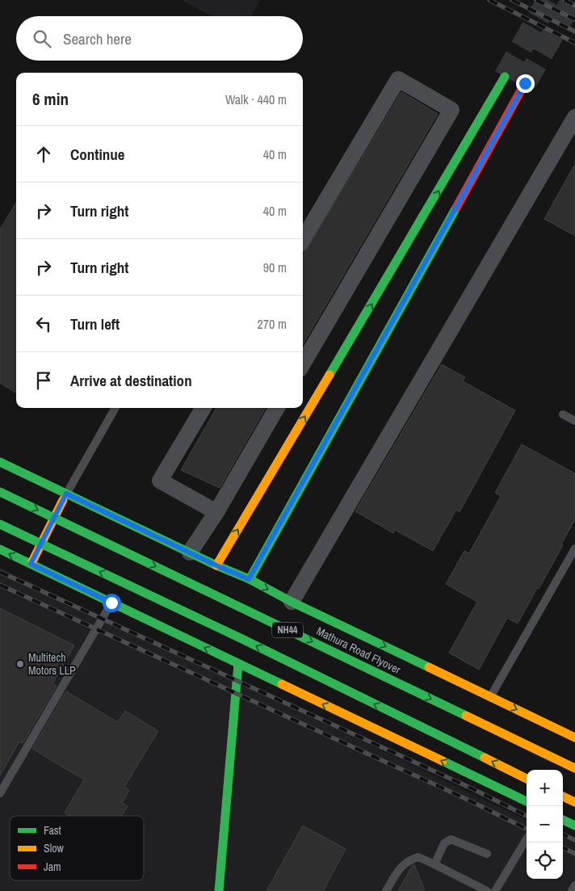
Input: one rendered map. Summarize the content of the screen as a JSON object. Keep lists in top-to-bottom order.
{
  "streets": {
    "main road": ["NH44", "Mathura Road Flyover"]
  },
  "places": ["Multitech Motors LLP"],
  "legend": ["Fast", "Slow", "Jam"],
  "page": {
    "search": "Search here",
    "heading": ["6 min", "Walk · 440 m"],
    "list": [
      ["Continue", "40 m"],
      ["Turn right", "40 m"],
      ["Turn right", "90 m"],
      ["Turn left", "270 m"],
      "Arrive at destination"
    ],
    "map_buttons": ["+", "−"]
  }
}
